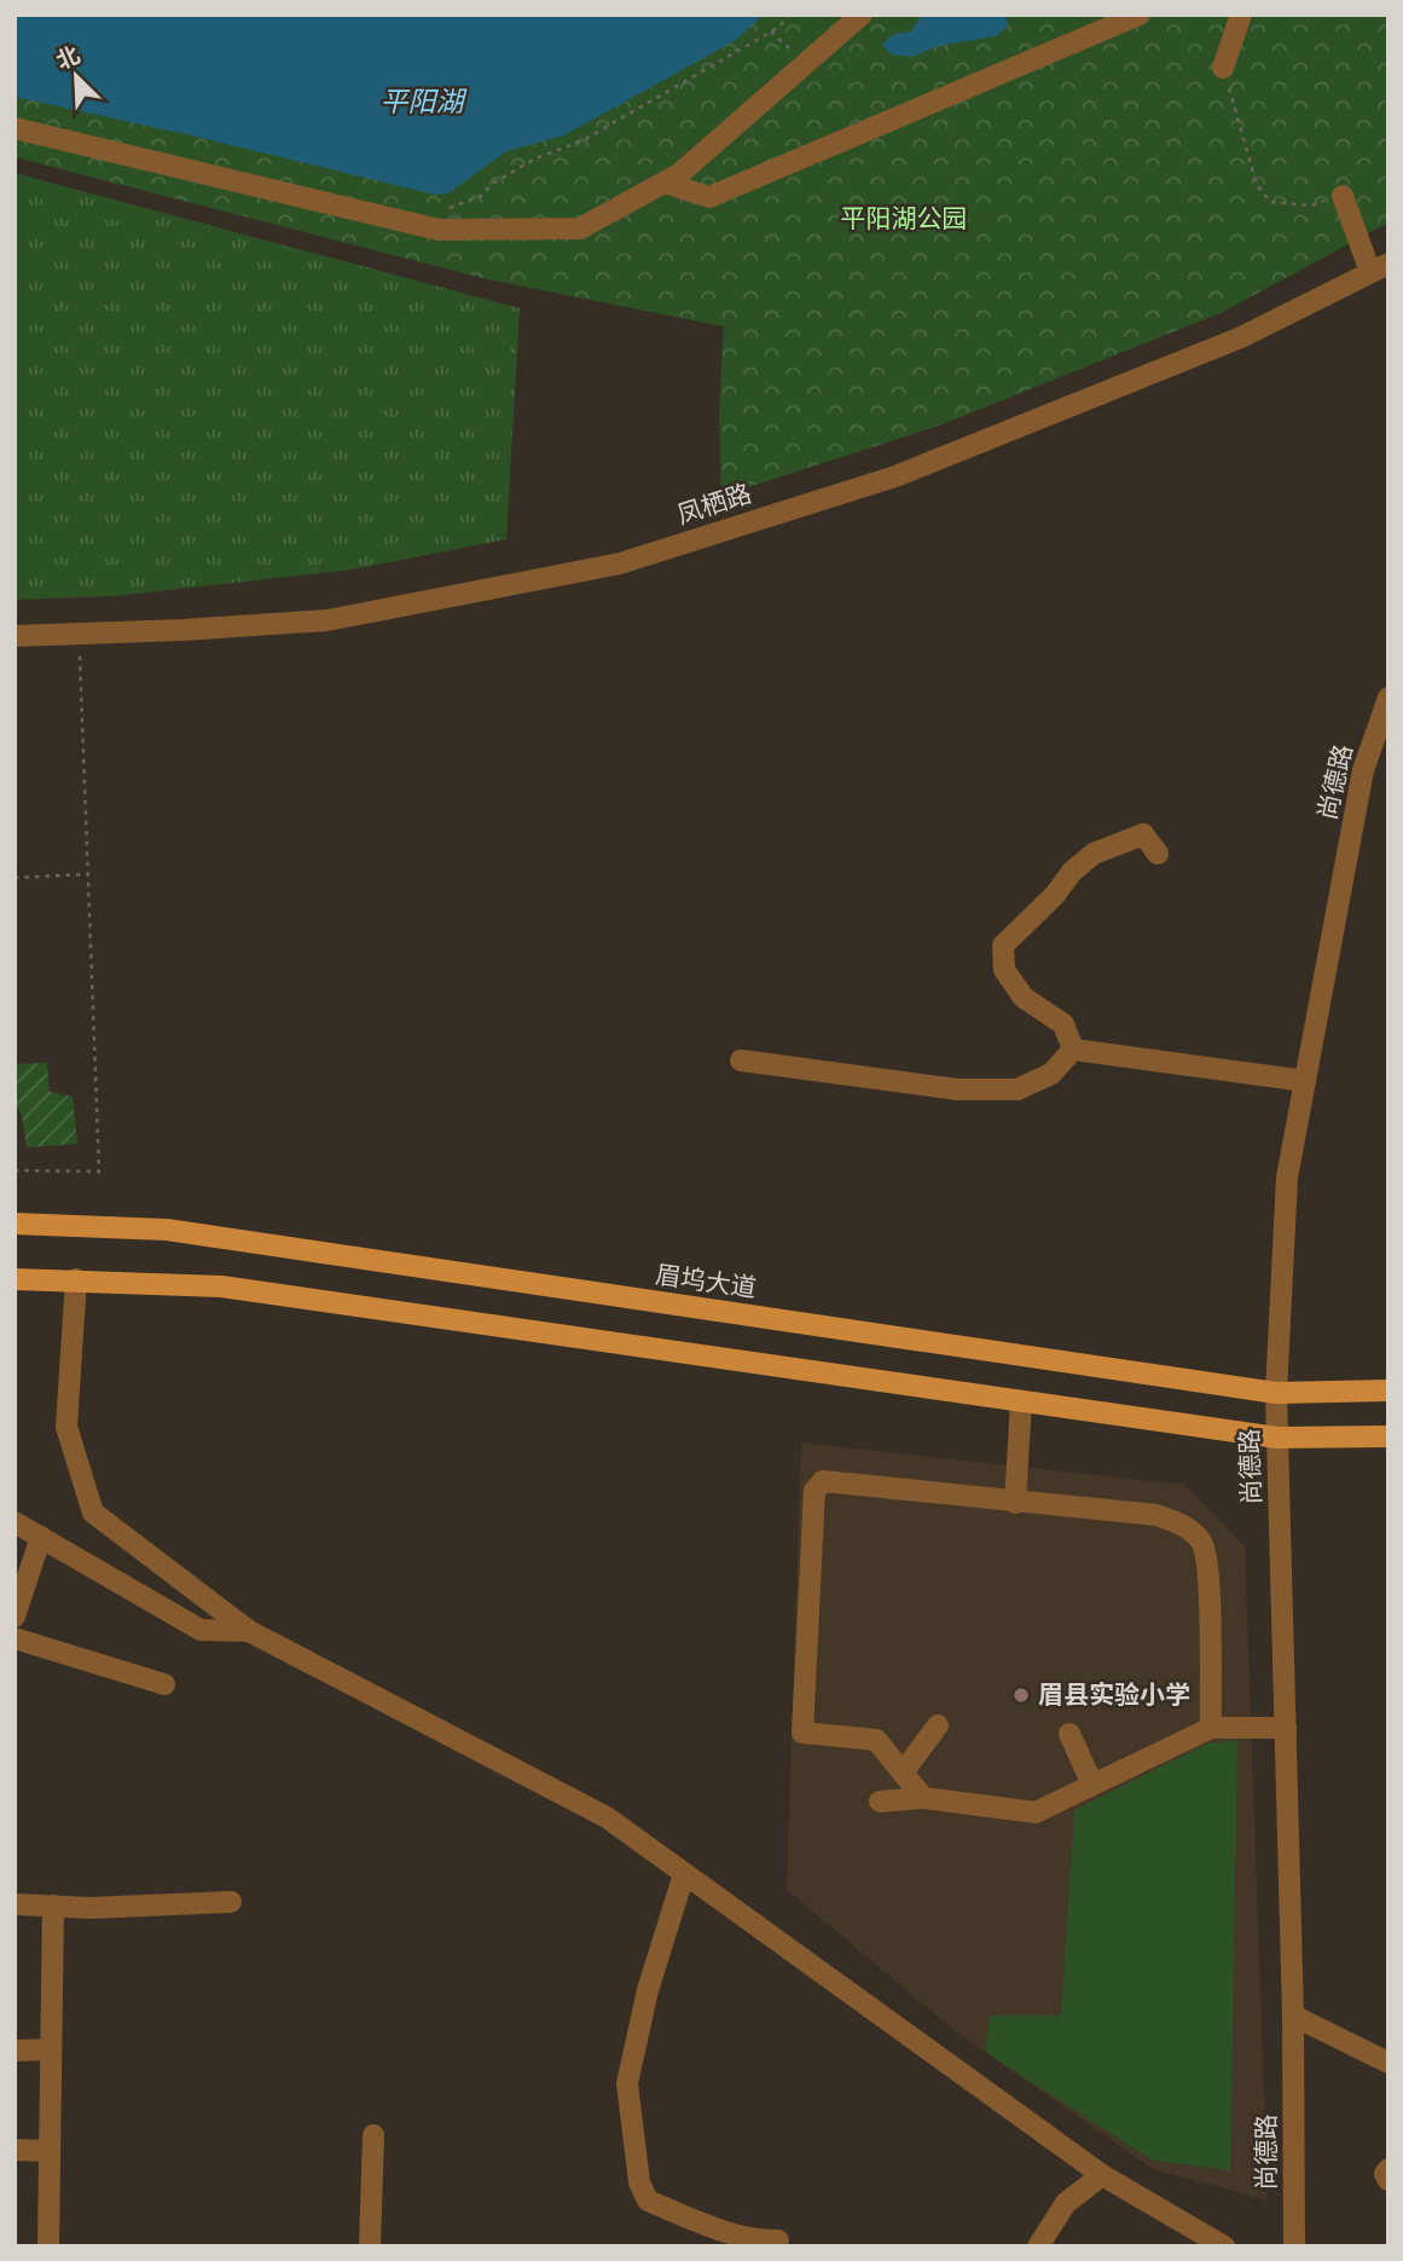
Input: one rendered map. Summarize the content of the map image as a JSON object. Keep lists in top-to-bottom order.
{
  "streets": {
    "main road": ["眉坞大道"],
    "street": ["凤栖路", "尚德路"]
  },
  "crossings": [
    ["尚德路", "眉坞大道"]
  ],
  "water": ["平阳湖"],
  "parks": ["平阳湖公园"],
  "places": ["眉县实验小学"],
  "north": "top left"
}
